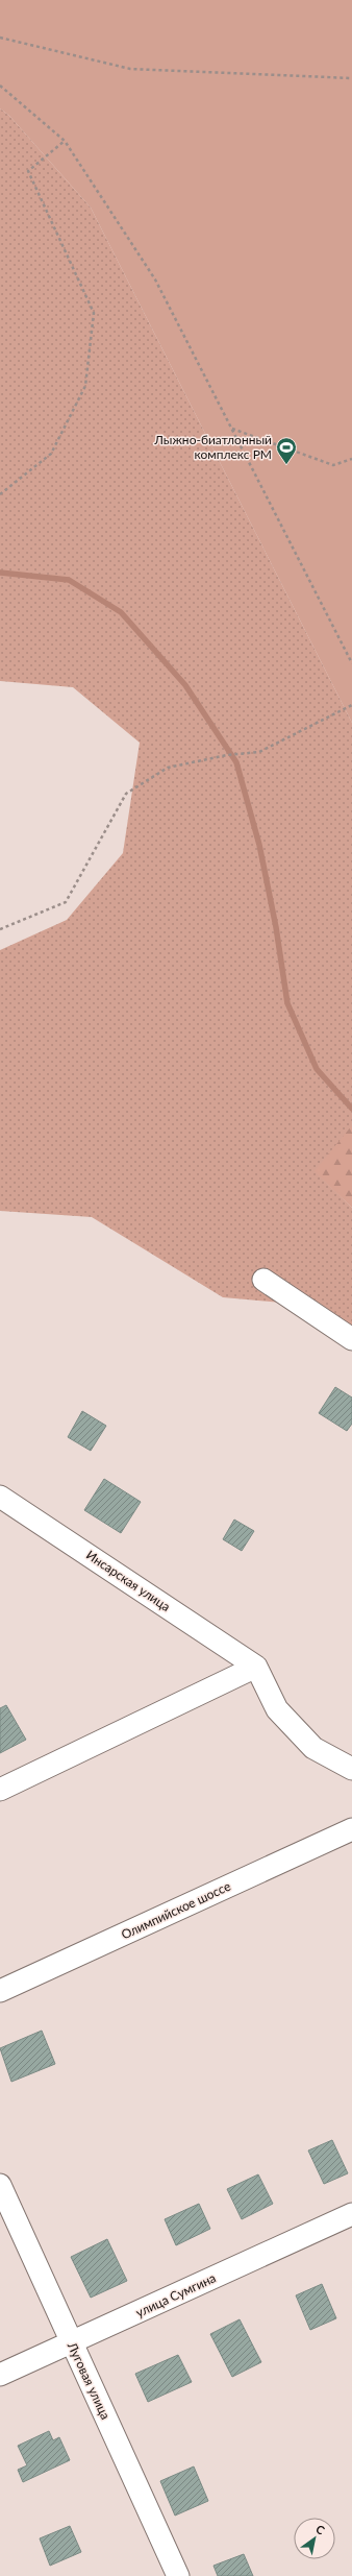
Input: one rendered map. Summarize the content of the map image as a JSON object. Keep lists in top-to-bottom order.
{
  "streets": {
    "street": [
      "Инсарская улица",
      "Олимпийское шоссе",
      "улица Сумгина",
      "Луговая улица"
    ]
  },
  "crossings": [
    ["улица Сумгина", "Луговая улица"]
  ],
  "places": {
    "sports": ["Лыжно-биатлонный комплекс РМ"]
  },
  "north": "top right"
}
